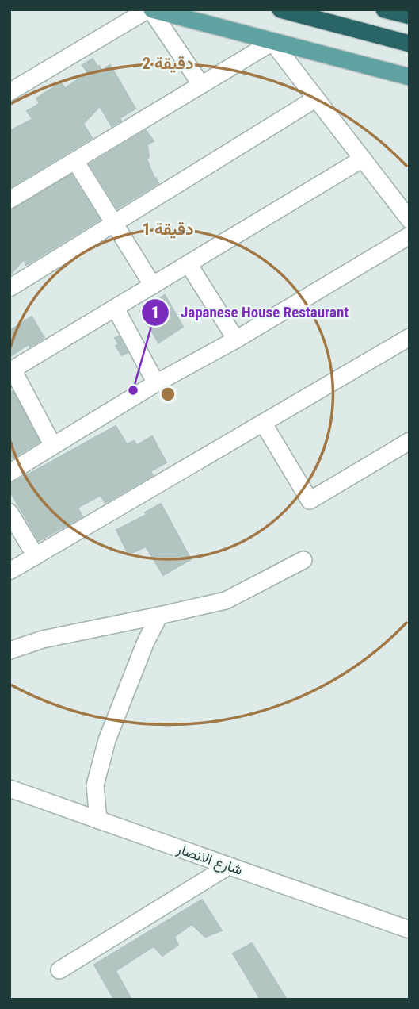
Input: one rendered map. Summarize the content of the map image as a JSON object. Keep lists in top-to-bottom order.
{
  "streets": {
    "street": ["شارع الانصار"]
  },
  "places": ["Japanese House Restaurant"],
  "rings": ["2 دقيقة", "1 دقيقة"]
}
